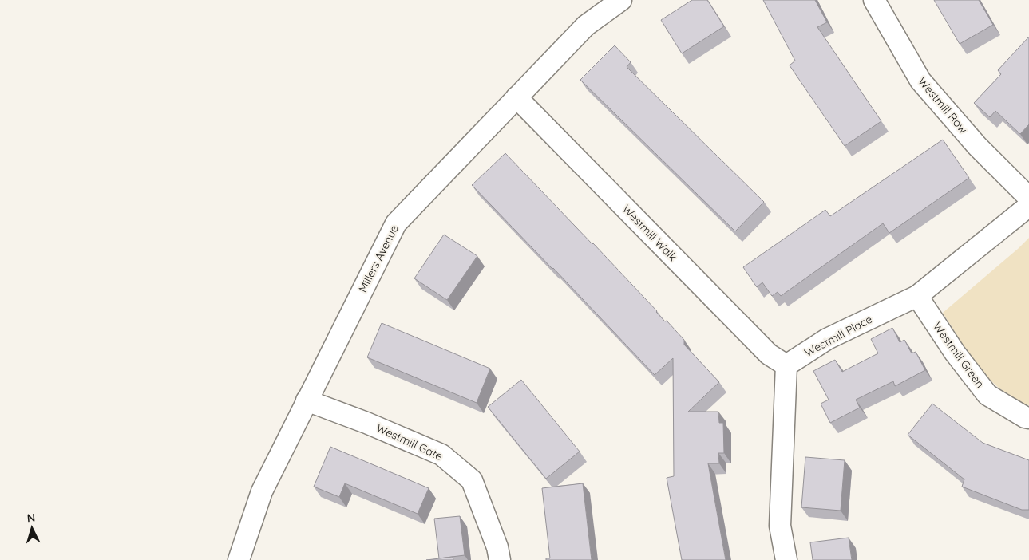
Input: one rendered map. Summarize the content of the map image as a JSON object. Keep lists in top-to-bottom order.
{
  "streets": {
    "street": [
      "Westmill Row",
      "Westmill Walk",
      "Millers Avenue",
      "Westmill Place",
      "Westmill Green",
      "Westmill Gate"
    ]
  },
  "crossings": [
    ["Westmill Walk", "Millers Avenue"],
    ["Westmill Walk", "Westmill Place"],
    ["Millers Avenue", "Westmill Gate"],
    ["Westmill Place", "Westmill Green"]
  ],
  "north": "top"
}
